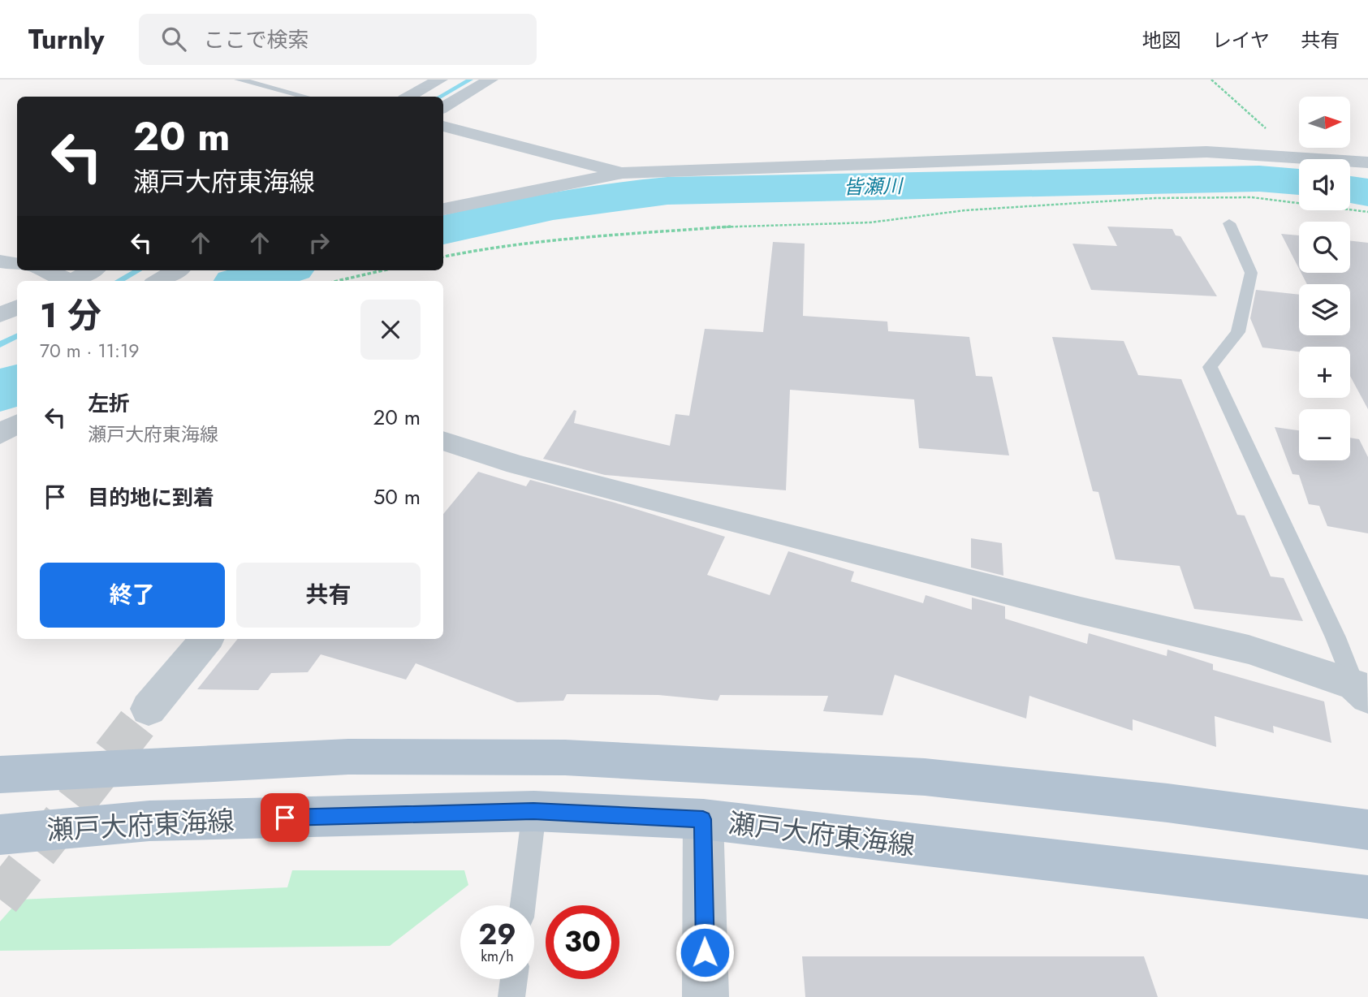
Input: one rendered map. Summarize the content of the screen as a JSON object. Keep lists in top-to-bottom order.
{
  "streets": {
    "main road": ["瀬戸大府東海線"]
  },
  "water": ["皆瀬川"],
  "north": "right",
  "page": {
    "header": "Turnly",
    "search": "ここで検索",
    "nav": ["地図", "レイヤ", "共有"],
    "map_buttons": ["+", "−"],
    "turn": ["20 m", "瀬戸大府東海線"],
    "heading": ["1 分", "70 m · 11:19"],
    "list": [
      {
        "name": "左折",
        "note": "瀬戸大府東海線",
        "value": "20 m"
      },
      {
        "name": "目的地に到着",
        "value": "50 m"
      }
    ],
    "buttons": ["終了", "共有"],
    "speed": "29 km/h",
    "limit": "30"
  }
}
